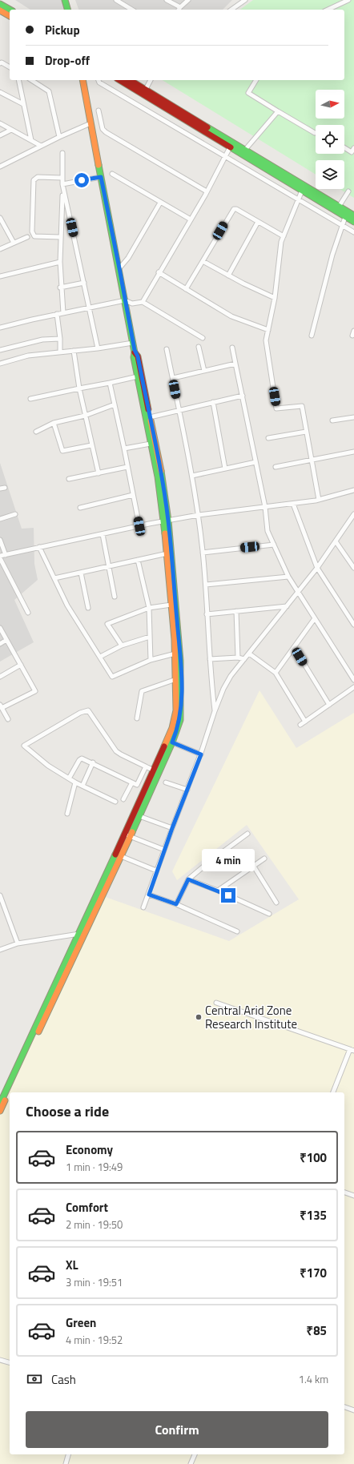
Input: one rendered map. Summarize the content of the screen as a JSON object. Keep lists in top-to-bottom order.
{
  "places": ["Central Arid Zone Research Institute"],
  "north": "right",
  "page": {
    "banner": ["Pickup", "Drop-off"],
    "bubble": "4 min",
    "heading": "Choose a ride",
    "list": [
      {
        "name": "Economy",
        "note": "1 min · 19:49",
        "value": "₹100"
      },
      {
        "name": "Comfort",
        "note": "2 min · 19:50",
        "value": "₹135"
      },
      {
        "name": "XL",
        "note": "3 min · 19:51",
        "value": "₹170"
      },
      {
        "name": "Green",
        "note": "4 min · 19:52",
        "value": "₹85"
      }
    ],
    "pay": ["Cash", "1.4 km"],
    "buttons": "Confirm"
  }
}
